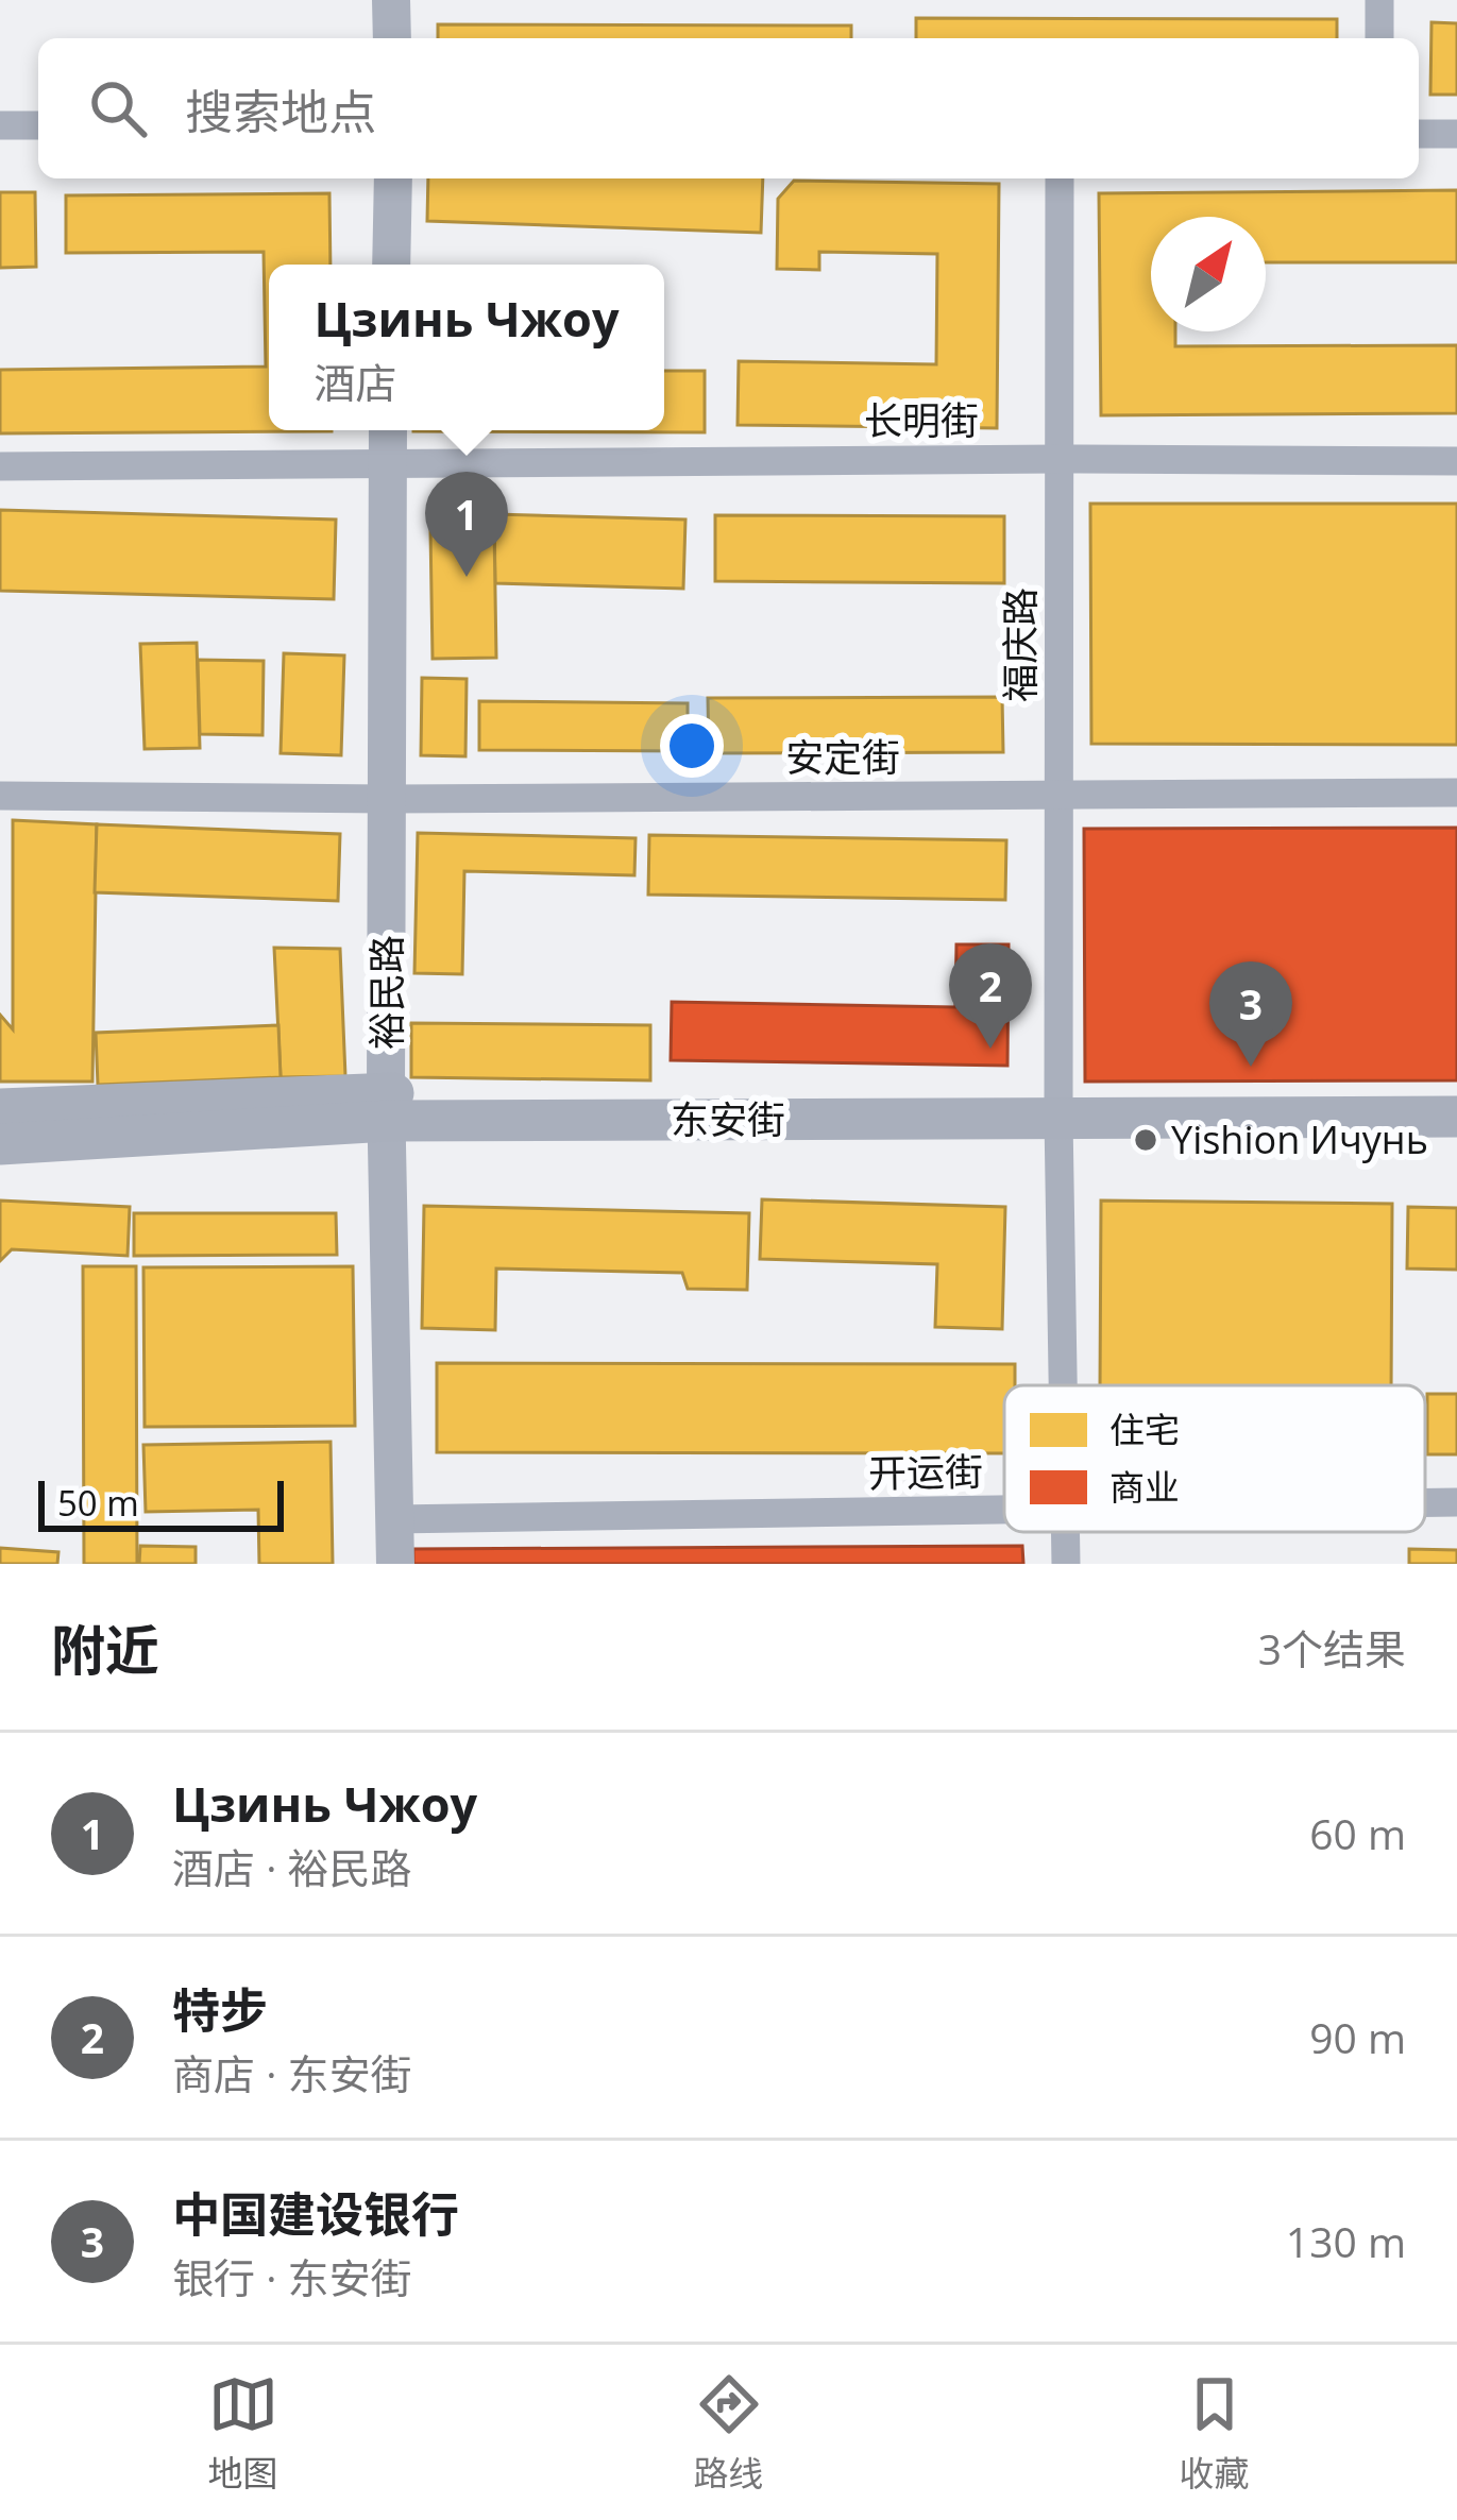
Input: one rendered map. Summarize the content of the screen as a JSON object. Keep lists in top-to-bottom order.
{
  "streets": {
    "main road": ["东安街"],
    "street": [
      "长明街",
      "福庆路",
      "安定街",
      "裕民路",
      "开运街"
    ]
  },
  "crossings": [
    ["长明街", "福庆路"],
    ["长明街", "裕民路"],
    ["福庆路", "安定街"],
    ["福庆路", "东安街"],
    ["安定街", "裕民路"],
    ["裕民路", "东安街"],
    ["裕民路", "开运街"]
  ],
  "places": ["Yishion Ичунь"],
  "legend": ["住宅", "商业"],
  "scale_bar": "50 m",
  "north": "top right",
  "page": {
    "search": "搜索地点",
    "popup": ["Цзинь Чжоу", "酒店"],
    "pins": ["1", "2", "3"],
    "scale": "50 m",
    "heading": ["附近", "3个结果"],
    "list": [
      {
        "mark": "1",
        "name": "Цзинь Чжоу",
        "note": "酒店 · 裕民路",
        "value": "60 m"
      },
      {
        "mark": "2",
        "name": "特步",
        "note": "商店 · 东安街",
        "value": "90 m"
      },
      {
        "mark": "3",
        "name": "中国建设银行",
        "note": "银行 · 东安街",
        "value": "130 m"
      }
    ],
    "nav": ["地图", "路线", "收藏"]
  }
}
